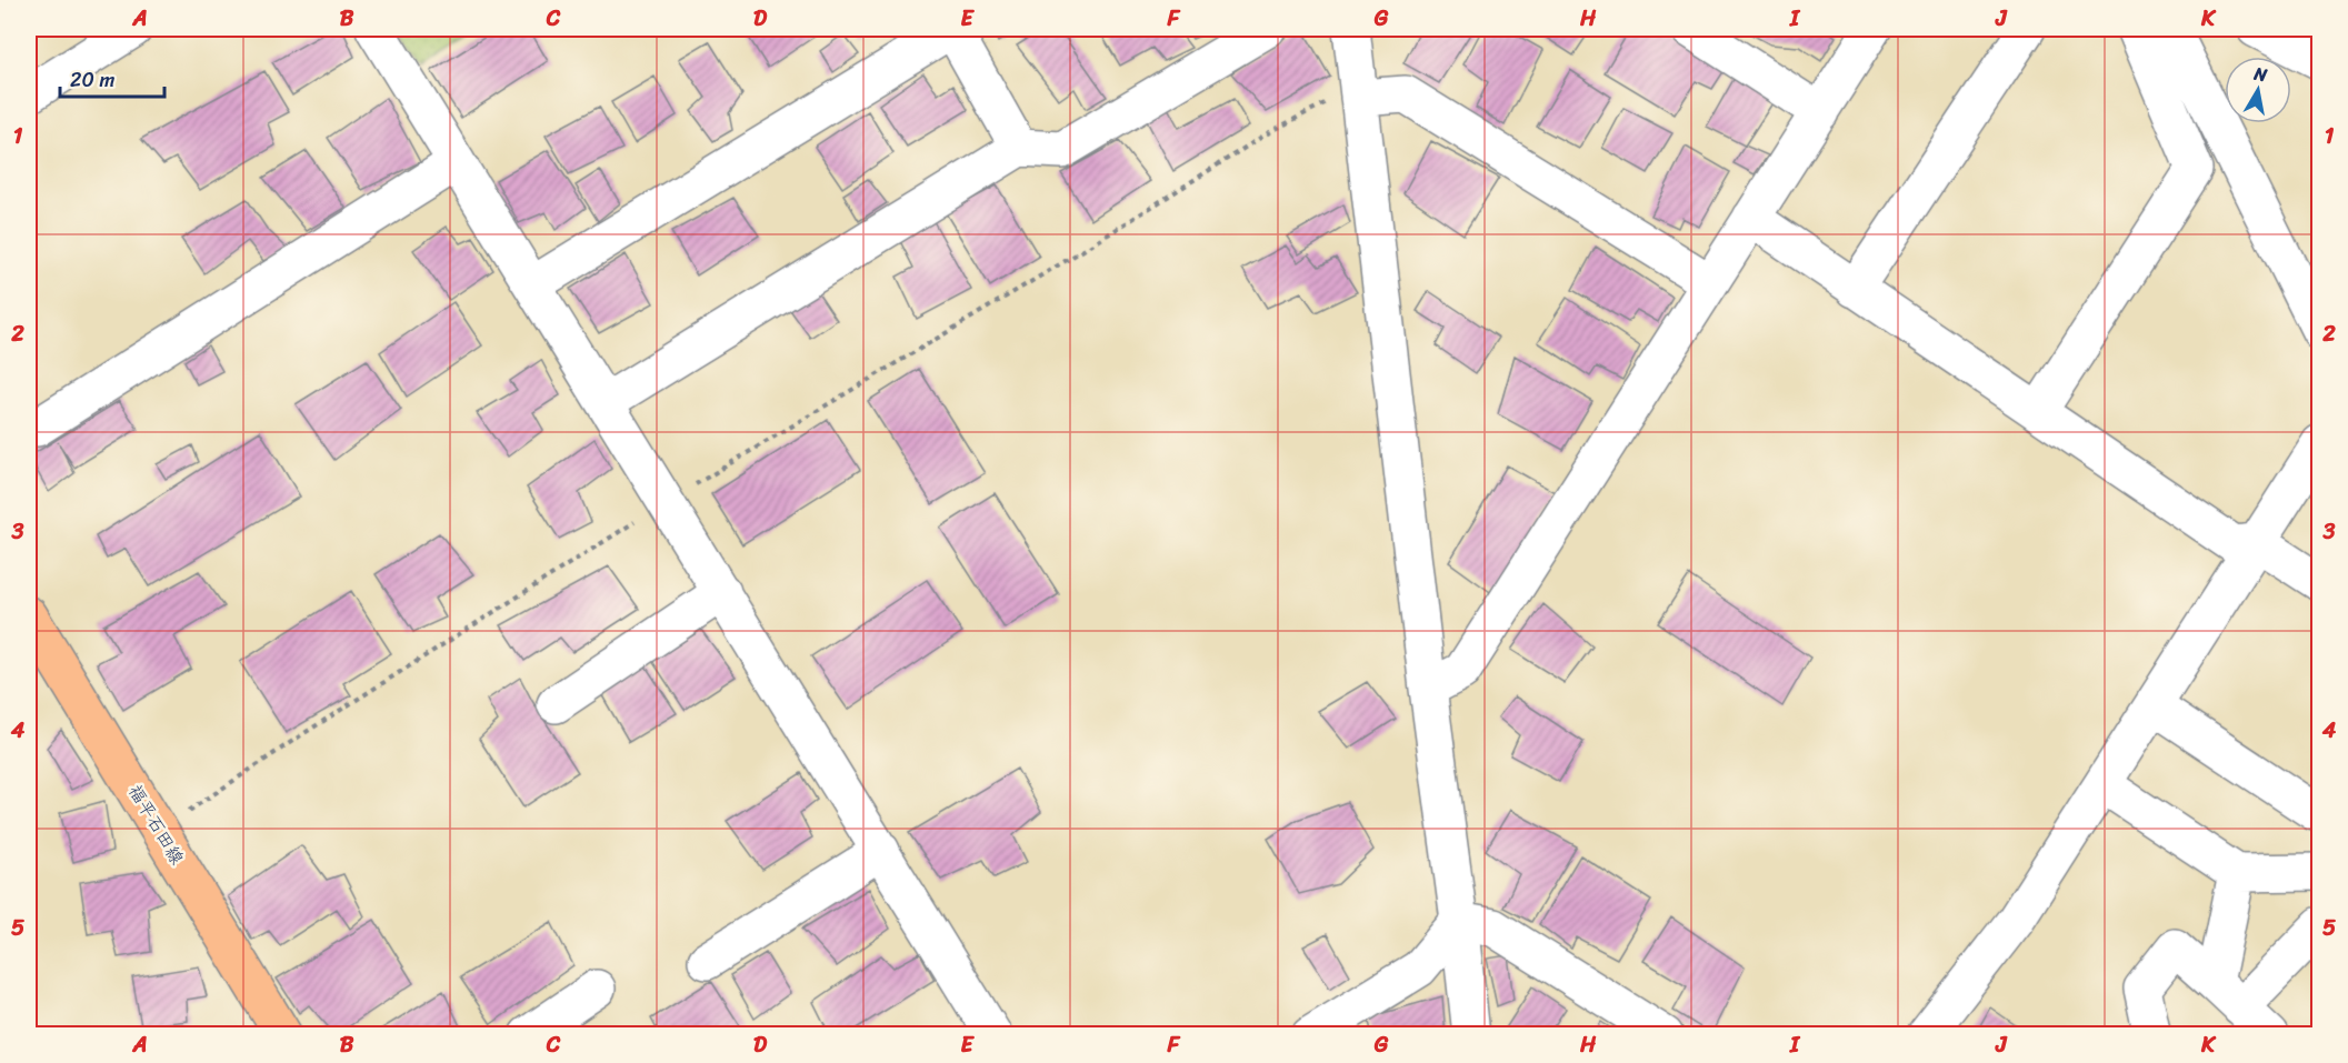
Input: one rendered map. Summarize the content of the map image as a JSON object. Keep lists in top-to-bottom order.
{
  "streets": {
    "main road": ["福平石田線"]
  },
  "scale_bar": "20 m",
  "north": "top",
  "grid": {
    "columns": [
      "A",
      "B",
      "C",
      "D",
      "E",
      "F",
      "G",
      "H",
      "I",
      "J",
      "K"
    ],
    "rows": [
      "1",
      "2",
      "3",
      "4",
      "5"
    ]
  }
}
